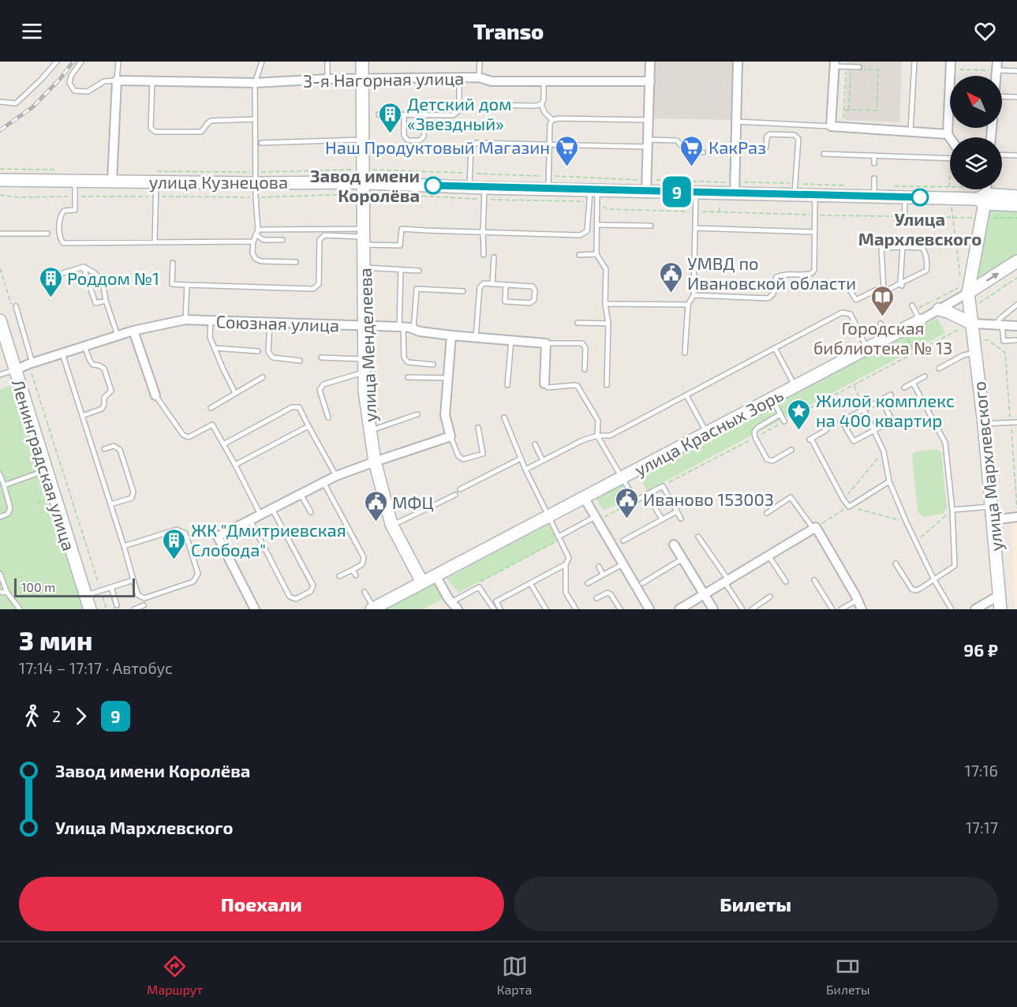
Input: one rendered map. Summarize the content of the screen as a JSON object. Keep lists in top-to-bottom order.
{
  "streets": {
    "street": [
      "3-я Нагорная улица",
      "улица Кузнецова",
      "Союзная улица",
      "улица Менделеева",
      "улица Красных Зорь",
      "Ленинградская улица",
      "улица Мархлевского"
    ]
  },
  "crossings": [
    ["3-я Нагорная улица", "улица Менделеева"],
    ["улица Кузнецова", "улица Менделеева"],
    ["улица Кузнецова", "улица Мархлевского"],
    ["Союзная улица", "улица Менделеева"],
    ["Союзная улица", "Ленинградская улица"],
    ["улица Менделеева", "улица Красных Зорь"],
    ["улица Красных Зорь", "улица Мархлевского"]
  ],
  "places": {
    "building": ["Детский дом «Звездный»", "Роддом №1", "ЖК \"Дмитриевская Слобода\""],
    "supermarket": ["Наш Продуктовый Магазин", "КакРаз"],
    "other": ["Завод имени Королёва", "Улица Мархлевского"],
    "public building": ["УМВД по Ивановской области", "Иваново 153003", "МФЦ"],
    "library": ["Городская библиотека № 13"],
    "place": ["Жилой комплекс на 400 квартир"]
  },
  "lines": ["bus line 9"],
  "scale_bar": "100 m",
  "north": "top left",
  "page": {
    "header": "Transo",
    "on_map": "9",
    "scale": "100 m",
    "heading": ["3 мин", "17:14 – 17:17 · Автобус", "96 ₽"],
    "legs": ["2", "9"],
    "list": [
      {
        "name": "Завод имени Королёва",
        "value": "17:16"
      },
      {
        "name": "Улица Мархлевского",
        "value": "17:17"
      }
    ],
    "buttons": ["Поехали", "Билеты"],
    "tabs": ["Маршрут", "Карта", "Билеты"]
  }
}
